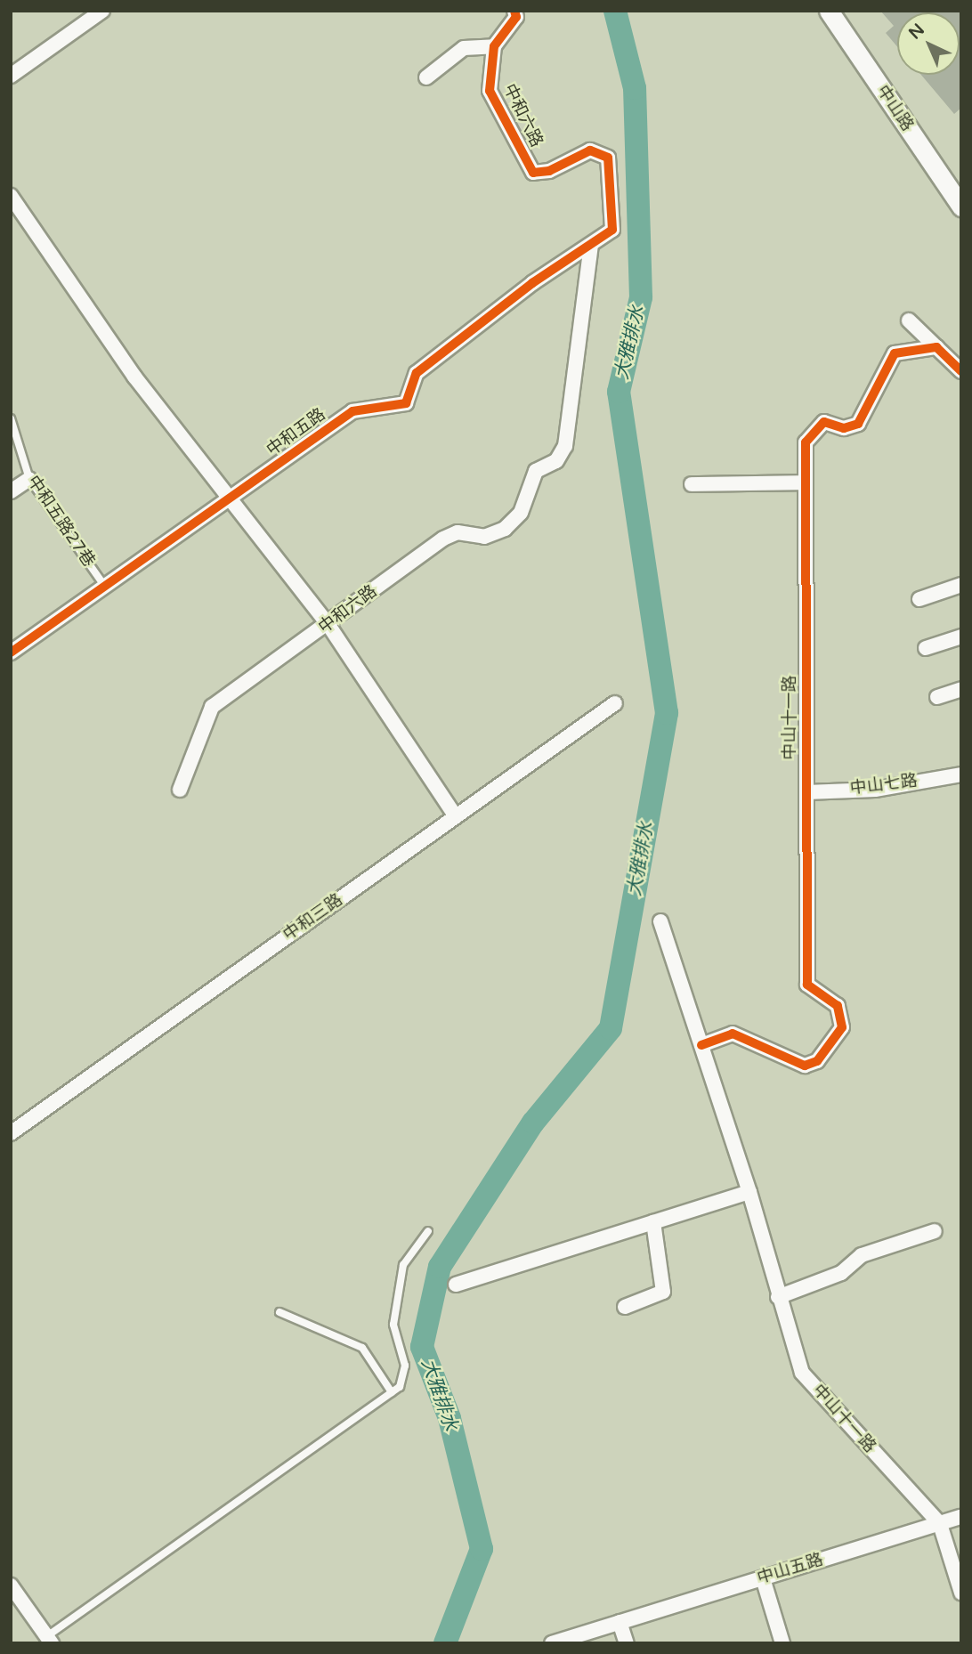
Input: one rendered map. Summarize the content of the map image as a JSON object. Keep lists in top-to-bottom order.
{
  "streets": {
    "main road": ["中山路"],
    "street": [
      "中和六路",
      "中和五路",
      "中山十一路",
      "中山七路",
      "中和三路",
      "中山五路"
    ],
    "lane": ["中和五路27巷"]
  },
  "crossings": [
    ["中和六路", "中和五路"],
    ["中和五路", "中和五路27巷"],
    ["中山十一路", "中山七路"],
    ["中山十一路", "中山五路"]
  ],
  "water": ["大雅排水"],
  "north": "top left"
}
